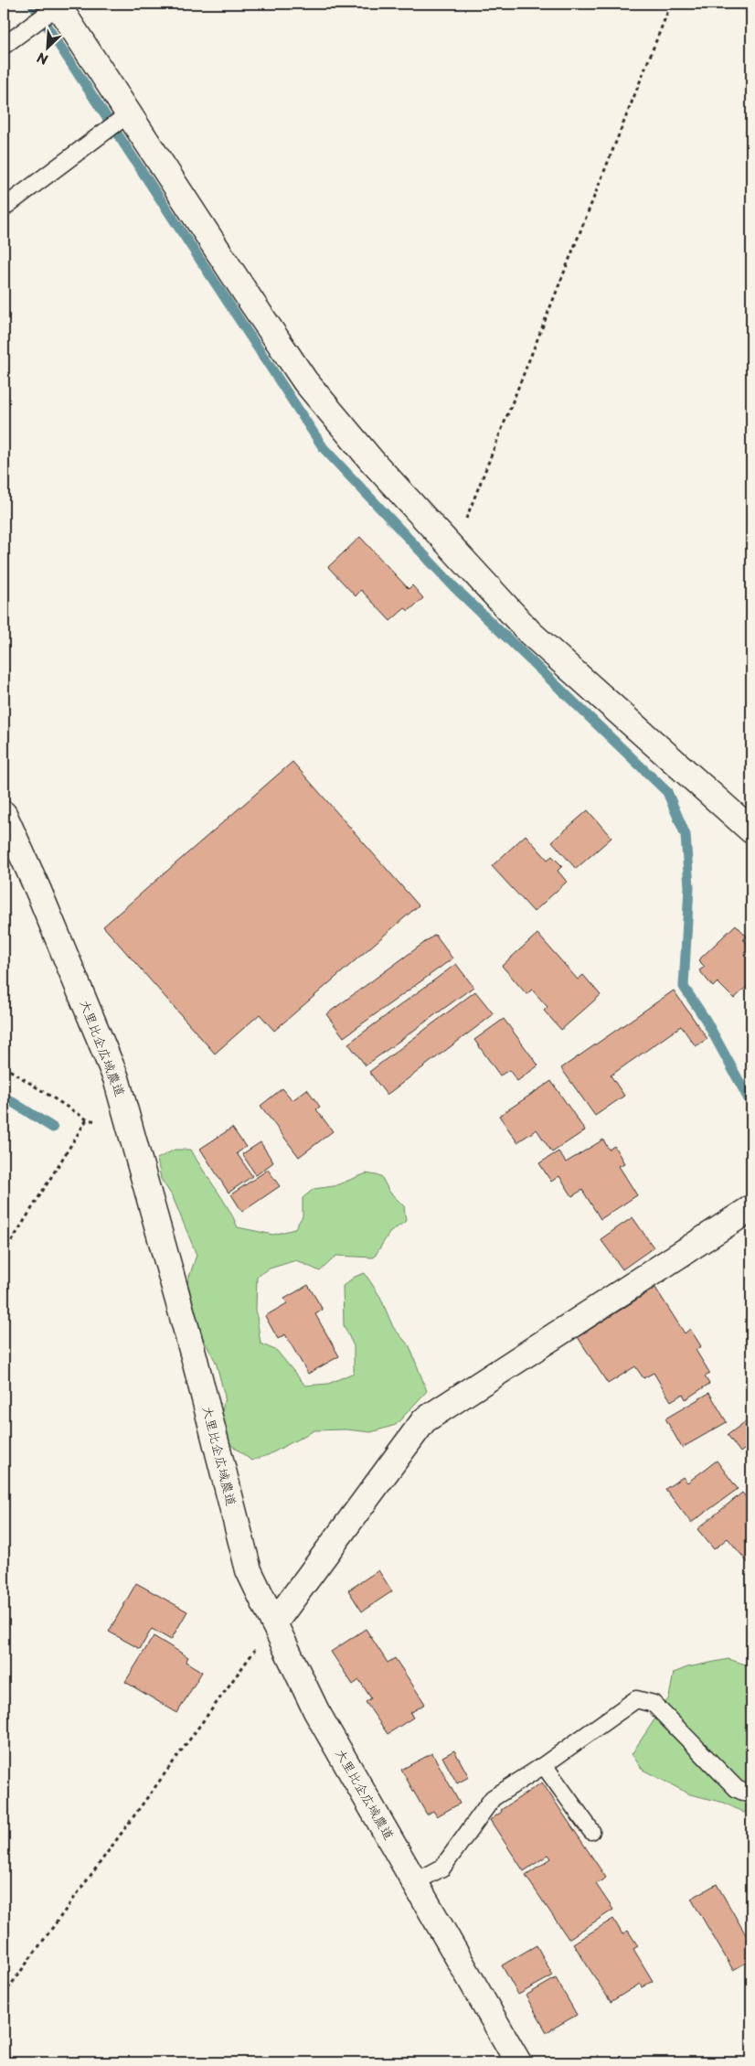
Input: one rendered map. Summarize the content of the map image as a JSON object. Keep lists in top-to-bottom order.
{
  "streets": {
    "street": ["大里比企広域農道"]
  },
  "north": "bottom left"
}
